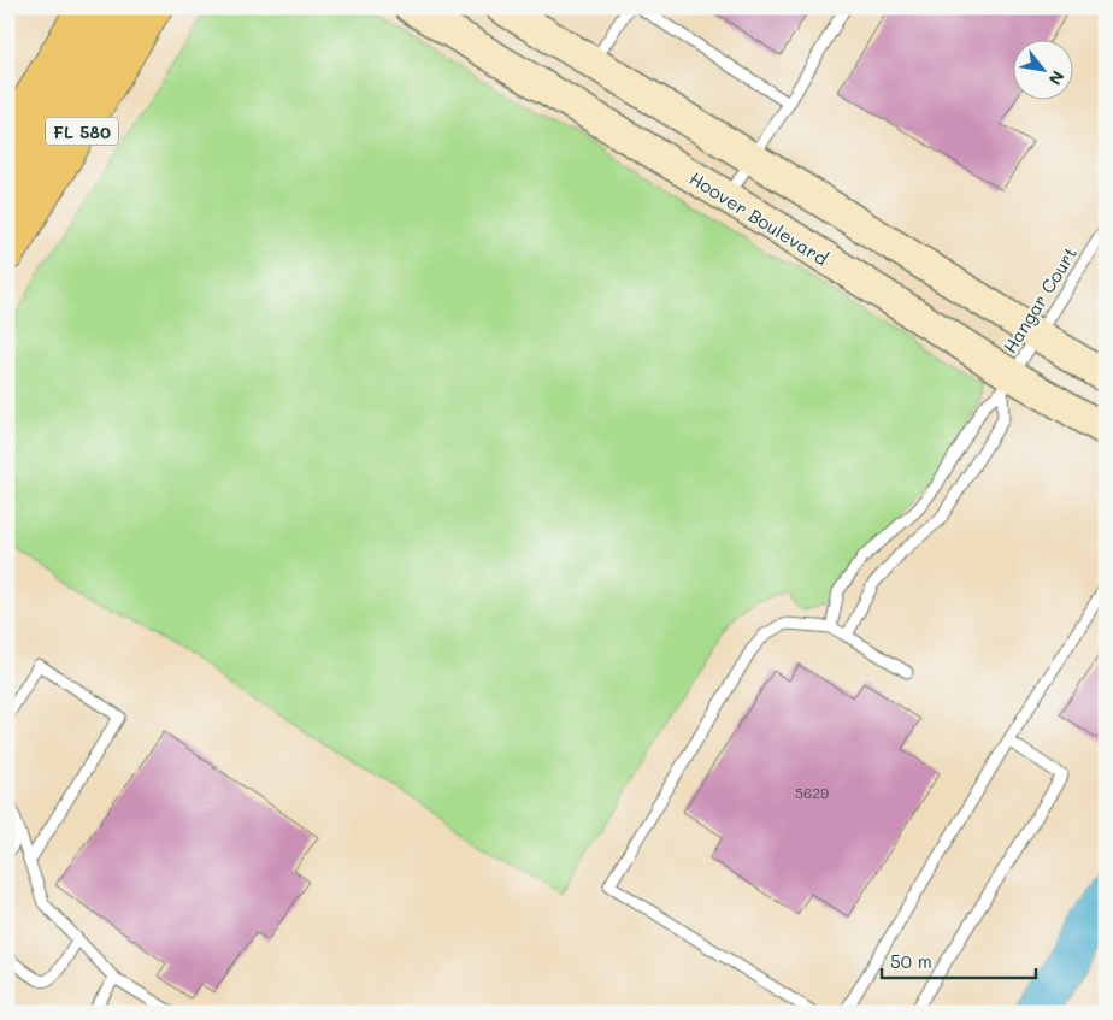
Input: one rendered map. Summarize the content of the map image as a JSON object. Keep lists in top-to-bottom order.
{
  "streets": {
    "main road": ["FL 580", "Hoover Boulevard"],
    "lane": ["Hangar Court"]
  },
  "crossings": [
    ["Hoover Boulevard", "Hangar Court"]
  ],
  "house_numbers": ["5629"],
  "scale_bar": "50 m",
  "north": "bottom right"
}
